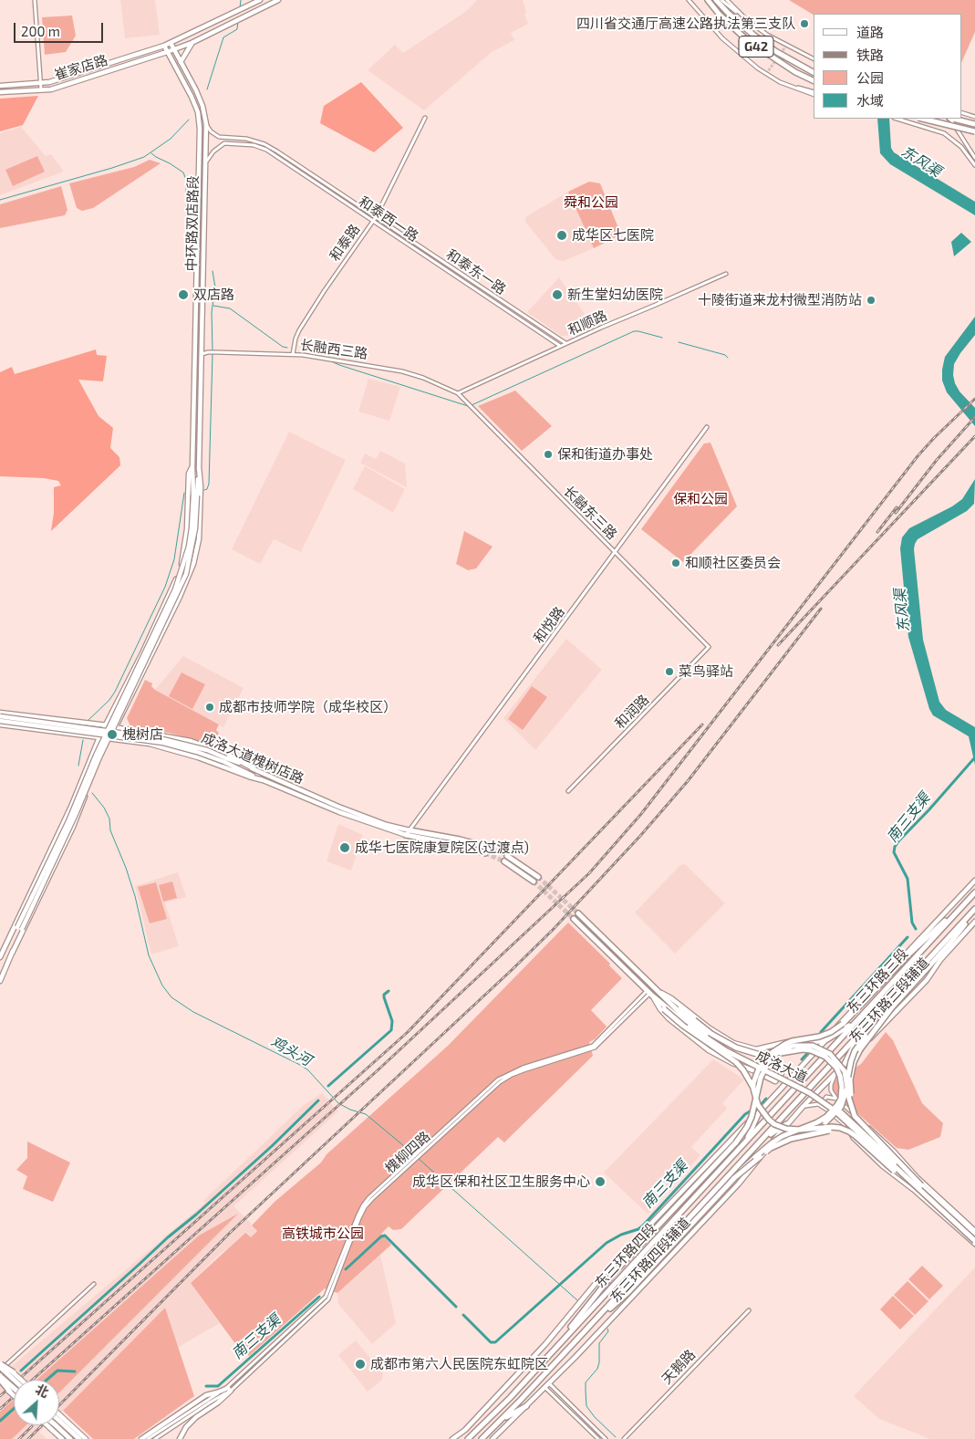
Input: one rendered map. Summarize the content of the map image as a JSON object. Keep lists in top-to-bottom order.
{
  "streets": {
    "highway": [
      "G42",
      "东三环路三段",
      "成洛大道",
      "东三环路四段"
    ],
    "main road": [
      "崔家店路",
      "中环路双店路段",
      "成洛大道槐树店路",
      "东三环路三段辅道",
      "东三环路四段辅道"
    ],
    "street": [
      "和泰西一路",
      "和泰路",
      "和泰东一路",
      "和顺路",
      "长融西三路",
      "长融东三路",
      "和悦路",
      "和润路",
      "槐柳四路",
      "天鹅路"
    ]
  },
  "crossings": [
    ["崔家店路", "中环路双店路段"],
    ["和泰西一路", "中环路双店路段"],
    ["和泰西一路", "和泰路"],
    ["和泰西一路", "和泰东一路"],
    ["和泰西一路", "和顺路"],
    ["中环路双店路段", "长融西三路"],
    ["和泰路", "和泰东一路"],
    ["和泰路", "长融西三路"],
    ["和泰东一路", "和顺路"],
    ["和顺路", "长融西三路"],
    ["和顺路", "长融东三路"],
    ["长融西三路", "长融东三路"],
    ["长融东三路", "和悦路"],
    ["长融东三路", "和润路"],
    ["和悦路", "成洛大道槐树店路"],
    ["东三环路三段", "东三环路四段"],
    ["东三环路三段辅道", "东三环路四段辅道"],
    ["成洛大道", "槐柳四路"]
  ],
  "water": ["东风渠", "南三支渠", "鸡头河"],
  "parks": ["舜和公园", "保和公园", "高铁城市公园"],
  "places": [
    "四川省交通厅高速公路执法第三支队",
    "成华区七医院",
    "双店路",
    "新生堂妇幼医院",
    "十陵街道来龙村微型消防站",
    "保和街道办事处",
    "和顺社区委员会",
    "菜鸟驿站",
    "成都市技师学院（成华校区）",
    "槐树店",
    "成华七医院康复院区(过渡点)",
    "成华区保和社区卫生服务中心",
    "成都市第六人民医院东虹院区"
  ],
  "legend": [
    "道路",
    "铁路",
    "公园",
    "水域"
  ],
  "scale_bar": "200 m",
  "north": "top right"
}
